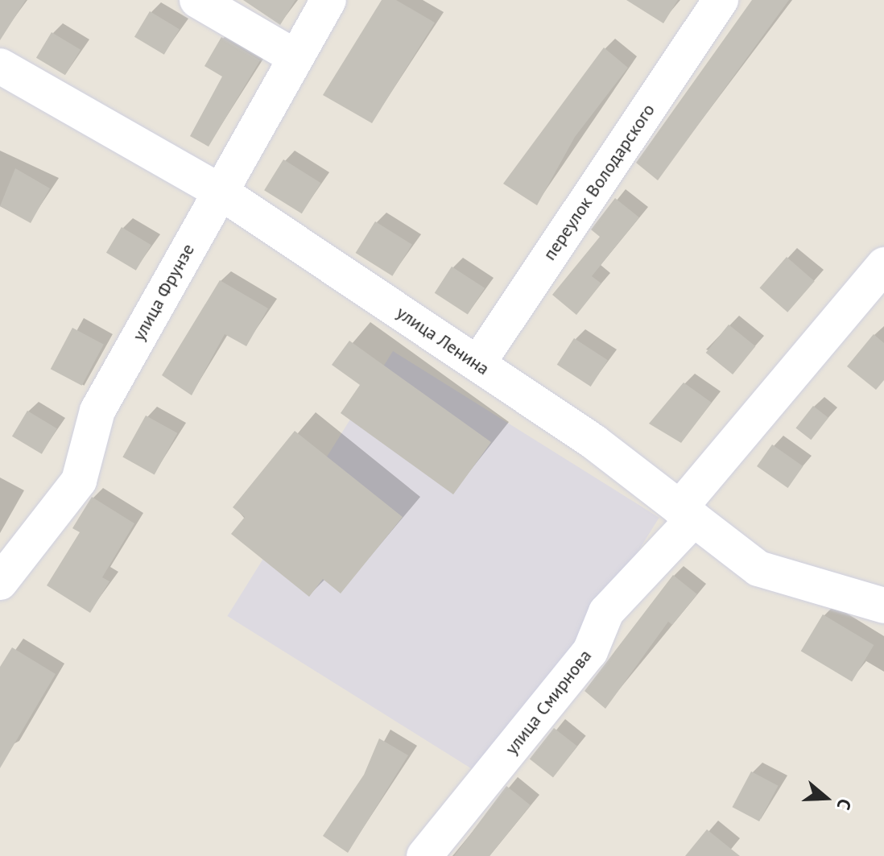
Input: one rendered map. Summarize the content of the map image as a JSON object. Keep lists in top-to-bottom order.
{
  "streets": {
    "street": [
      "переулок Володарского",
      "улица Фрунзе",
      "улица Ленина",
      "улица Смирнова"
    ]
  },
  "crossings": [
    ["переулок Володарского", "улица Ленина"],
    ["улица Фрунзе", "улица Ленина"],
    ["улица Ленина", "улица Смирнова"]
  ],
  "north": "right"
}
